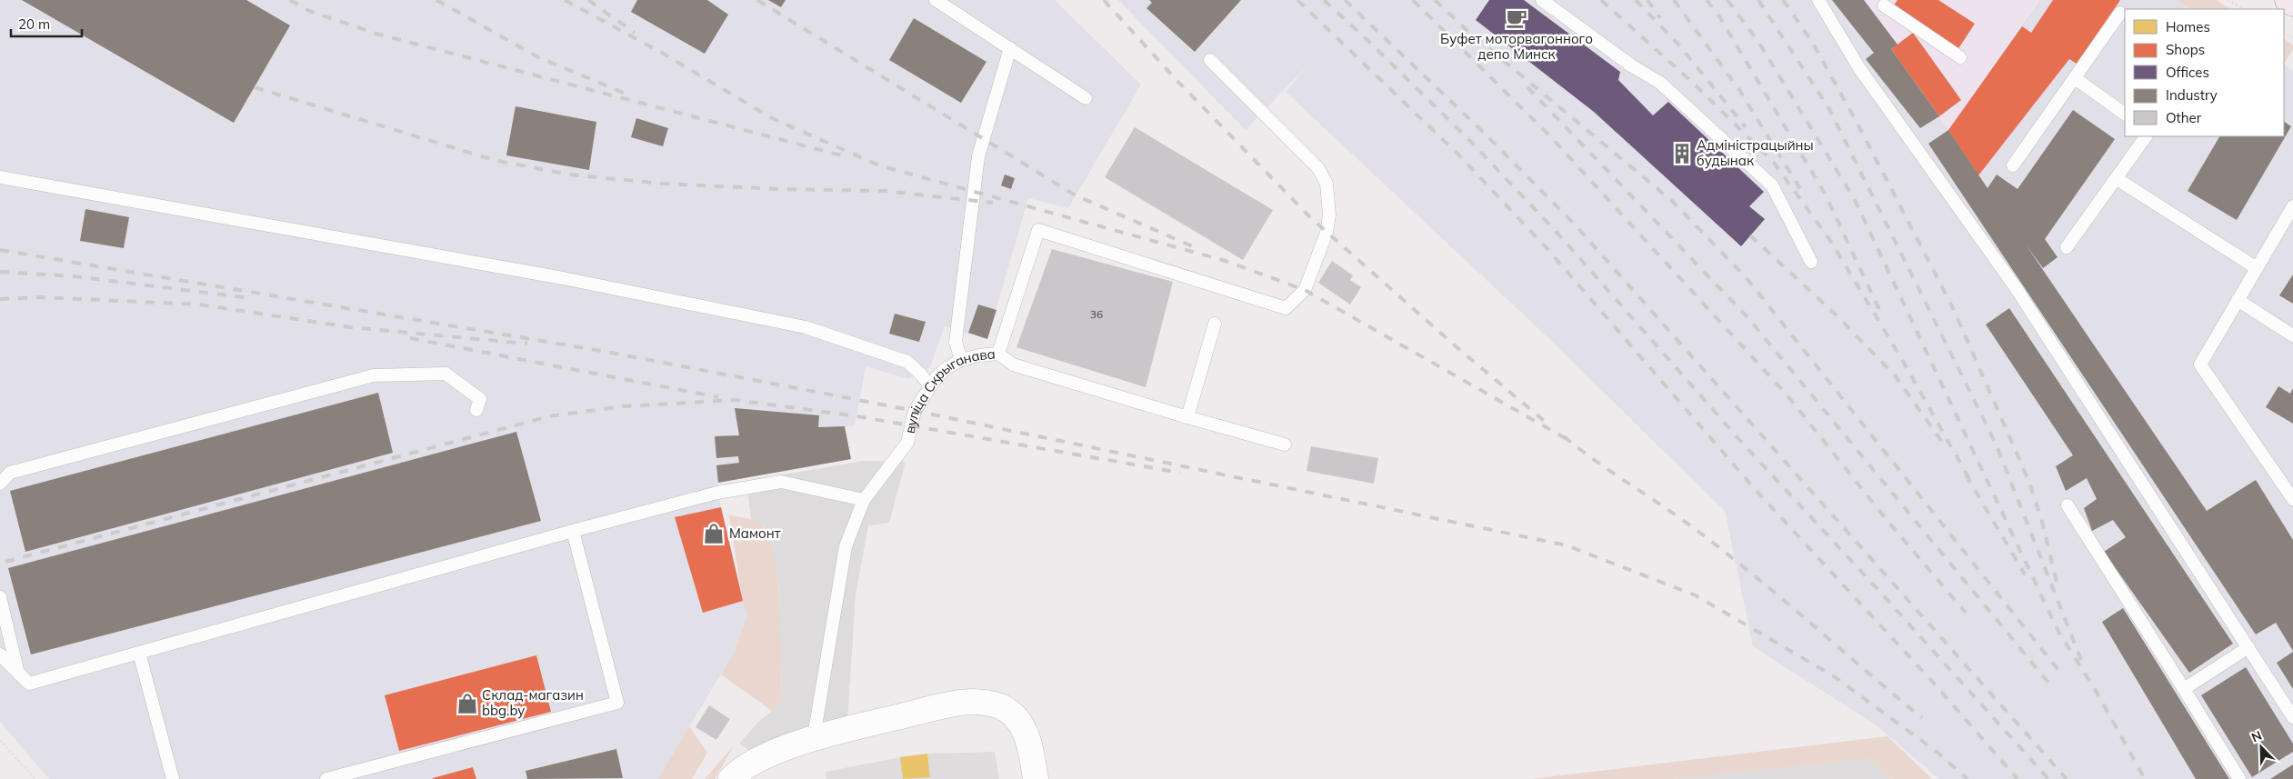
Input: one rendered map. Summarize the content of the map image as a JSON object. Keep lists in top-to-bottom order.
{
  "streets": {
    "lane": ["вуліца Скрыганава"]
  },
  "places": {
    "cafe": ["Буфет моторвагонного депо Минск"],
    "building": ["Адміністрацыйны будынак"],
    "shop": ["Мамонт", "Склад-магазин bbg.by"]
  },
  "house_numbers": ["36"],
  "legend": [
    "Homes",
    "Shops",
    "Offices",
    "Industry",
    "Other"
  ],
  "scale_bar": "20 m",
  "north": "top left"
}
